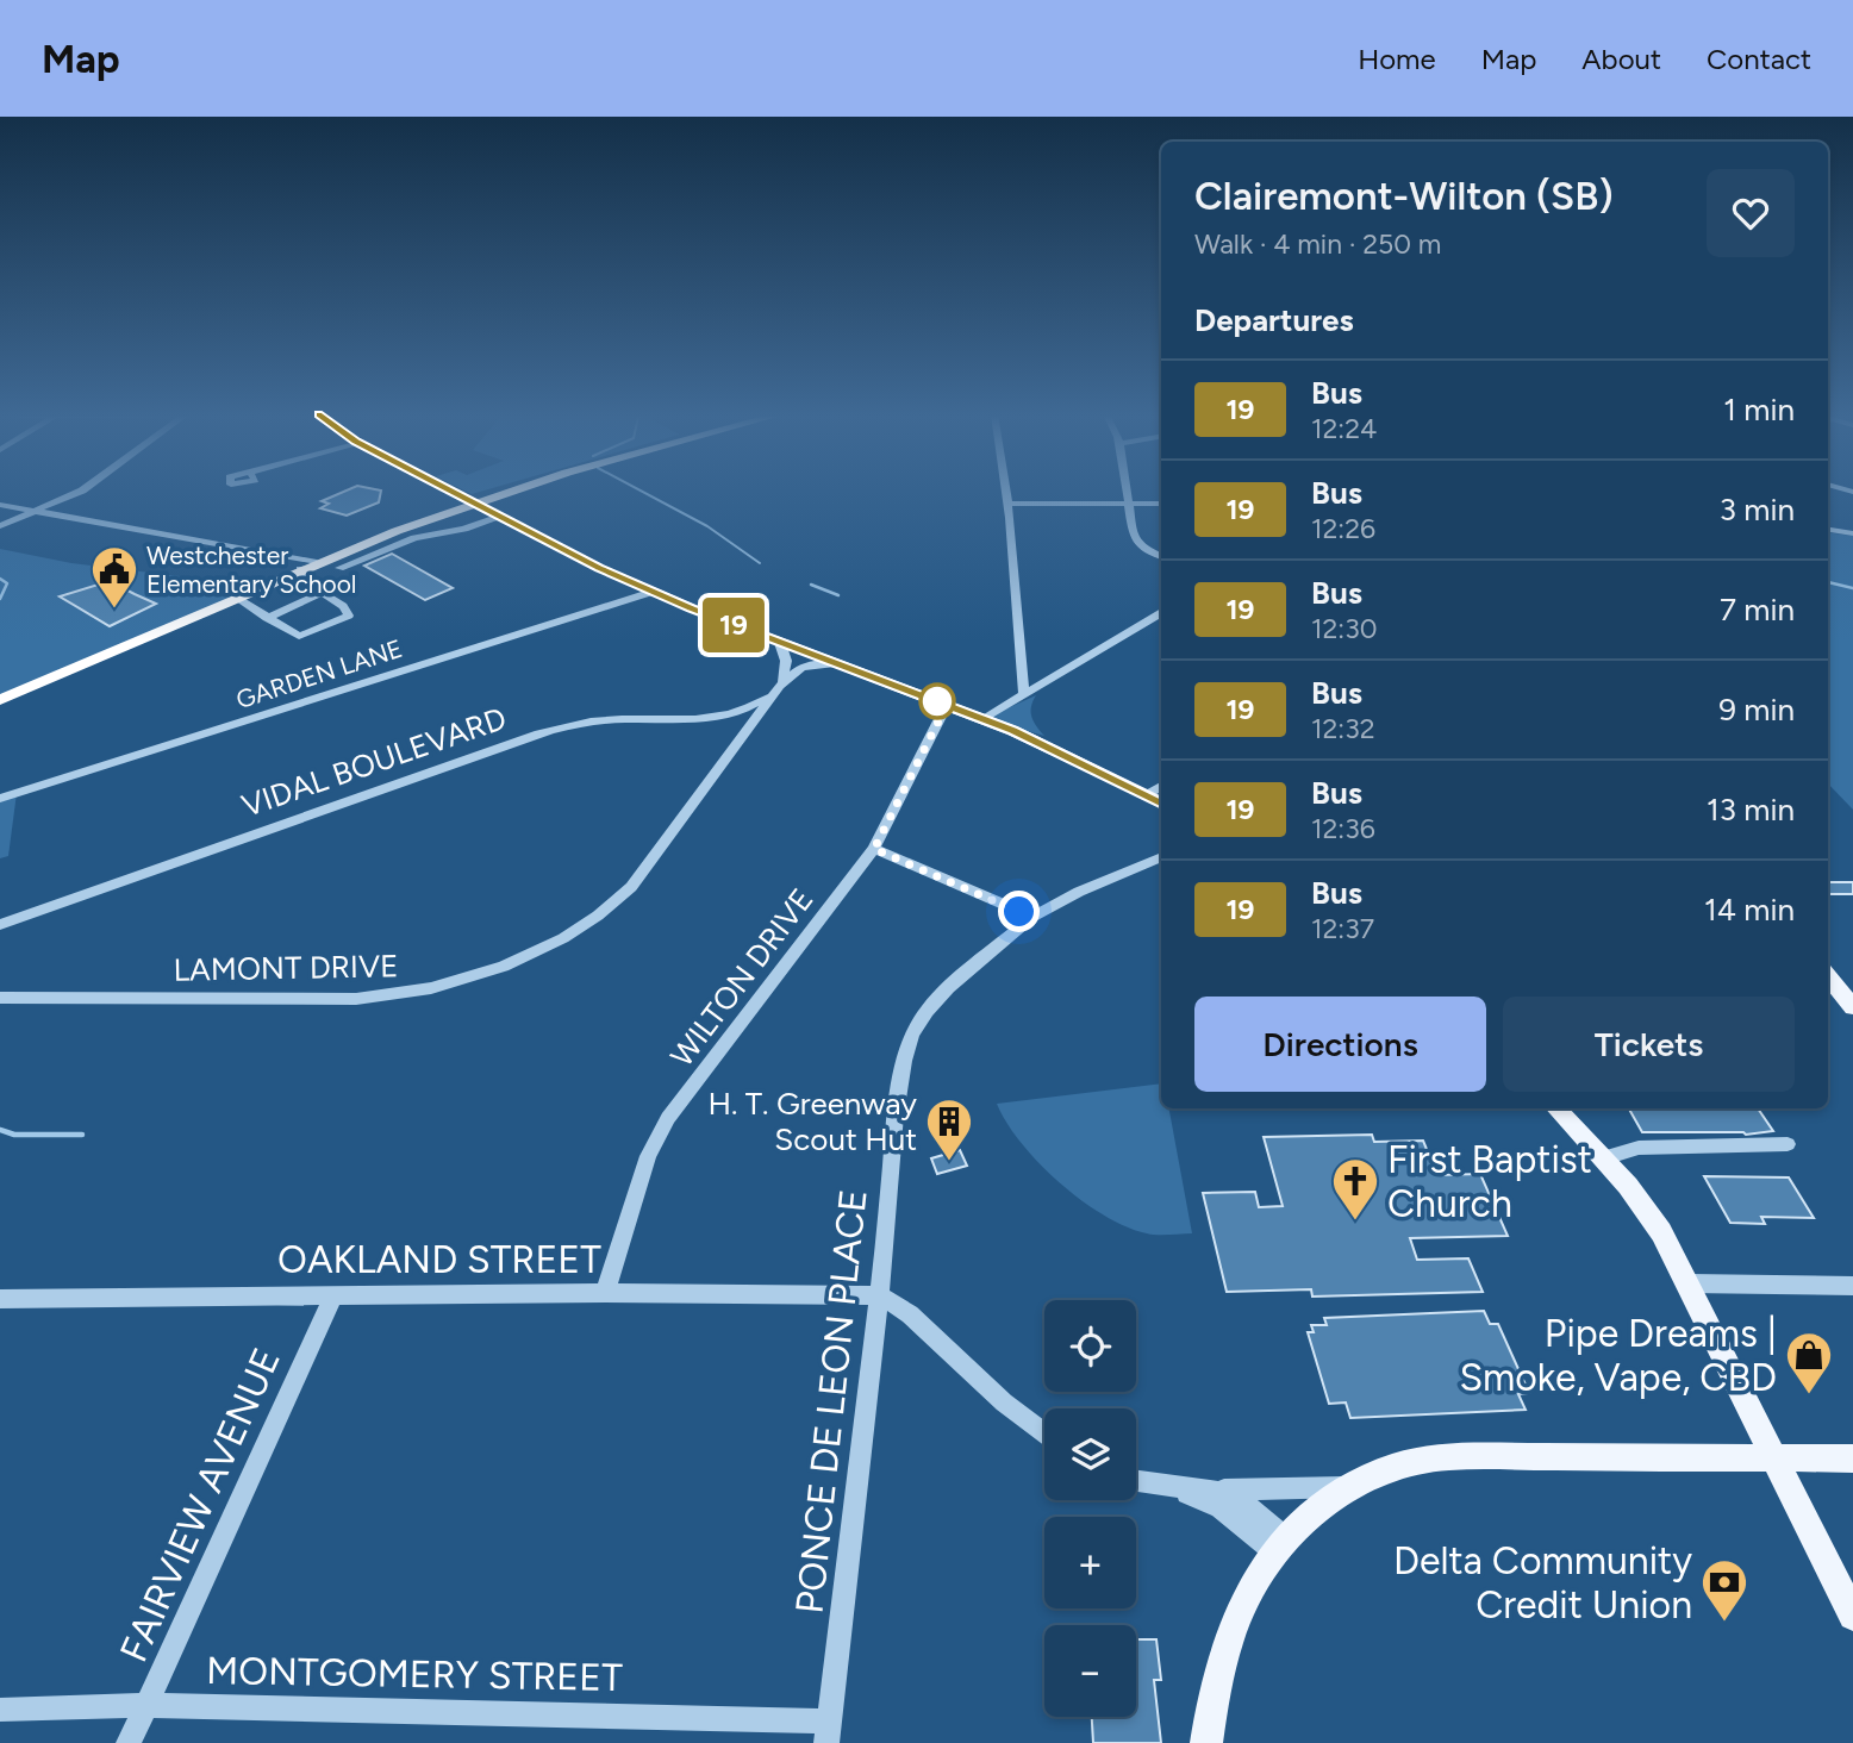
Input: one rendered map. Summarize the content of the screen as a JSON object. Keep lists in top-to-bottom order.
{
  "streets": {
    "street": [
      "GARDEN LANE",
      "VIDAL BOULEVARD",
      "LAMONT DRIVE",
      "WILTON DRIVE",
      "OAKLAND STREET",
      "PONCE DE LEON PLACE",
      "FAIRVIEW AVENUE",
      "MONTGOMERY STREET"
    ]
  },
  "crossings": [
    ["VIDAL BOULEVARD", "LAMONT DRIVE"],
    ["WILTON DRIVE", "OAKLAND STREET"],
    ["OAKLAND STREET", "PONCE DE LEON PLACE"],
    ["OAKLAND STREET", "FAIRVIEW AVENUE"],
    ["PONCE DE LEON PLACE", "MONTGOMERY STREET"],
    ["FAIRVIEW AVENUE", "MONTGOMERY STREET"]
  ],
  "places": {
    "public building": ["Westchester Elementary School"],
    "building": ["H. T. Greenway Scout Hut"],
    "church": ["First Baptist Church"],
    "shop": ["Pipe Dreams | Smoke, Vape, CBD"],
    "bank": ["Delta Community Credit Union"]
  },
  "lines": ["bus line 19"],
  "page": {
    "header": "Map",
    "nav": [
      "Home",
      "Map",
      "About",
      "Contact"
    ],
    "on_map": "19",
    "heading": [
      ["Clairemont-Wilton (SB)", "Walk · 4 min · 250 m"],
      "Departures"
    ],
    "list": [
      {
        "mark": "19",
        "name": "Bus",
        "note": "12:24",
        "value": "1 min"
      },
      {
        "mark": "19",
        "name": "Bus",
        "note": "12:26",
        "value": "3 min"
      },
      {
        "mark": "19",
        "name": "Bus",
        "note": "12:30",
        "value": "7 min"
      },
      {
        "mark": "19",
        "name": "Bus",
        "note": "12:32",
        "value": "9 min"
      },
      {
        "mark": "19",
        "name": "Bus",
        "note": "12:36",
        "value": "13 min"
      },
      {
        "mark": "19",
        "name": "Bus",
        "note": "12:37",
        "value": "14 min"
      }
    ],
    "buttons": ["Directions", "Tickets"],
    "map_buttons": ["+", "−"]
  }
}
